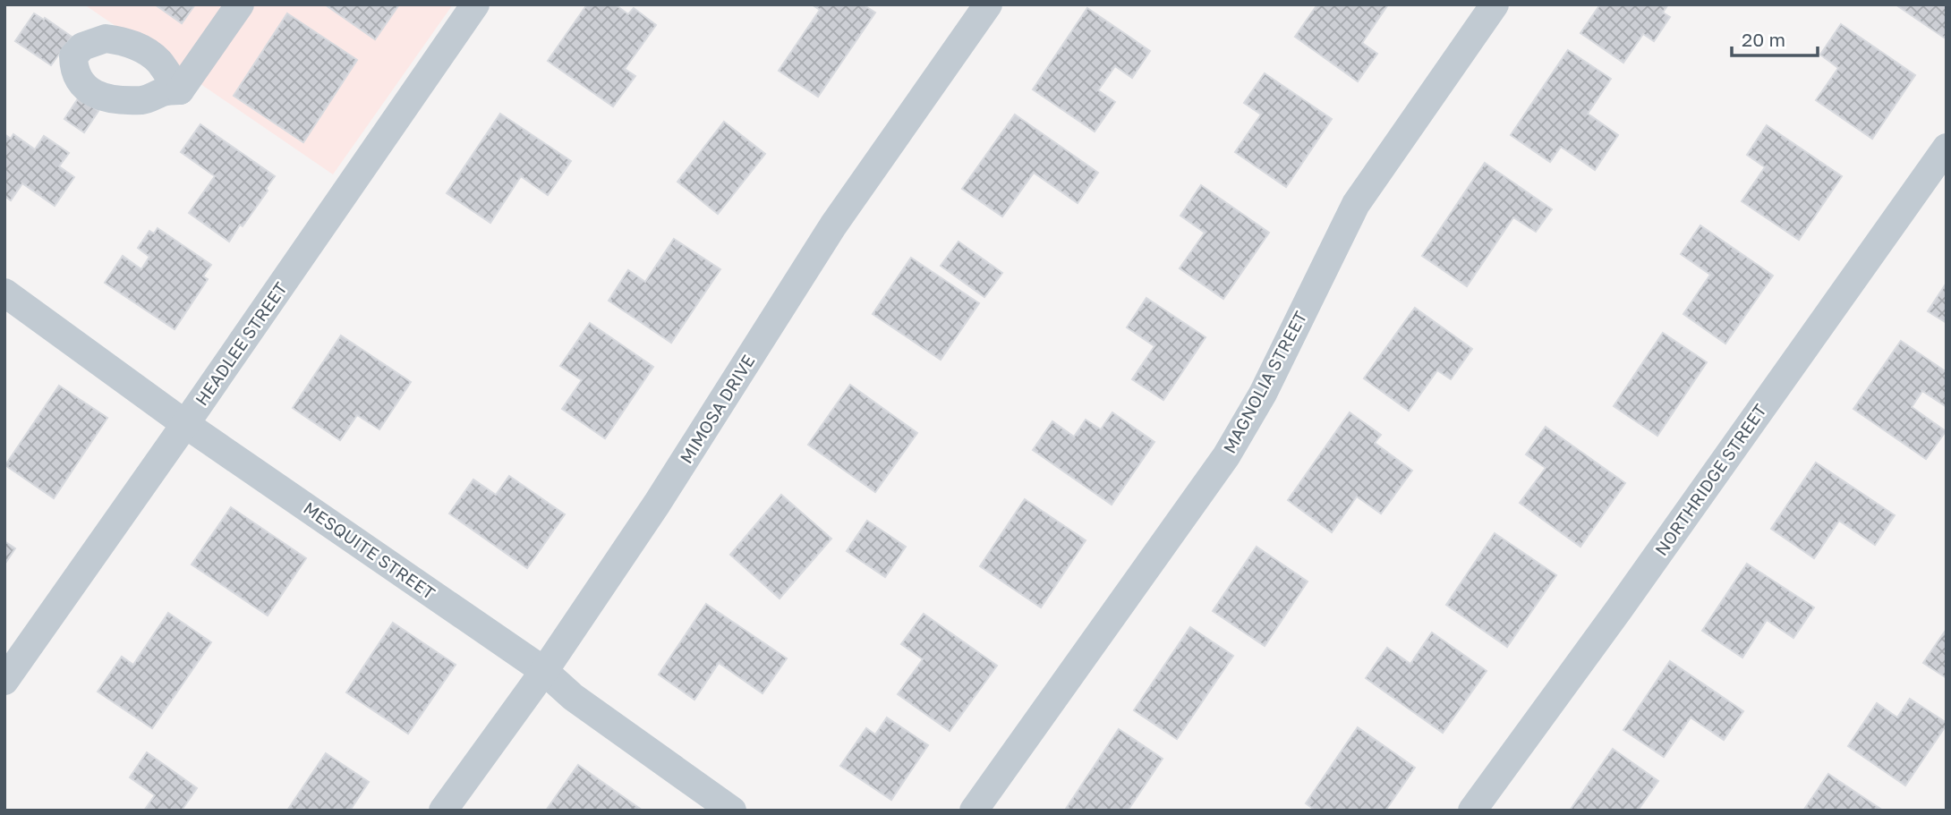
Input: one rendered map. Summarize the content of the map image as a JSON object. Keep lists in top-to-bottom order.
{
  "streets": {
    "street": [
      "HEADLEE STREET",
      "MAGNOLIA STREET",
      "MIMOSA DRIVE",
      "NORTHRIDGE STREET",
      "MESQUITE STREET"
    ]
  },
  "crossings": [
    ["HEADLEE STREET", "MESQUITE STREET"],
    ["MIMOSA DRIVE", "MESQUITE STREET"]
  ],
  "scale_bar": "20 m"
}
